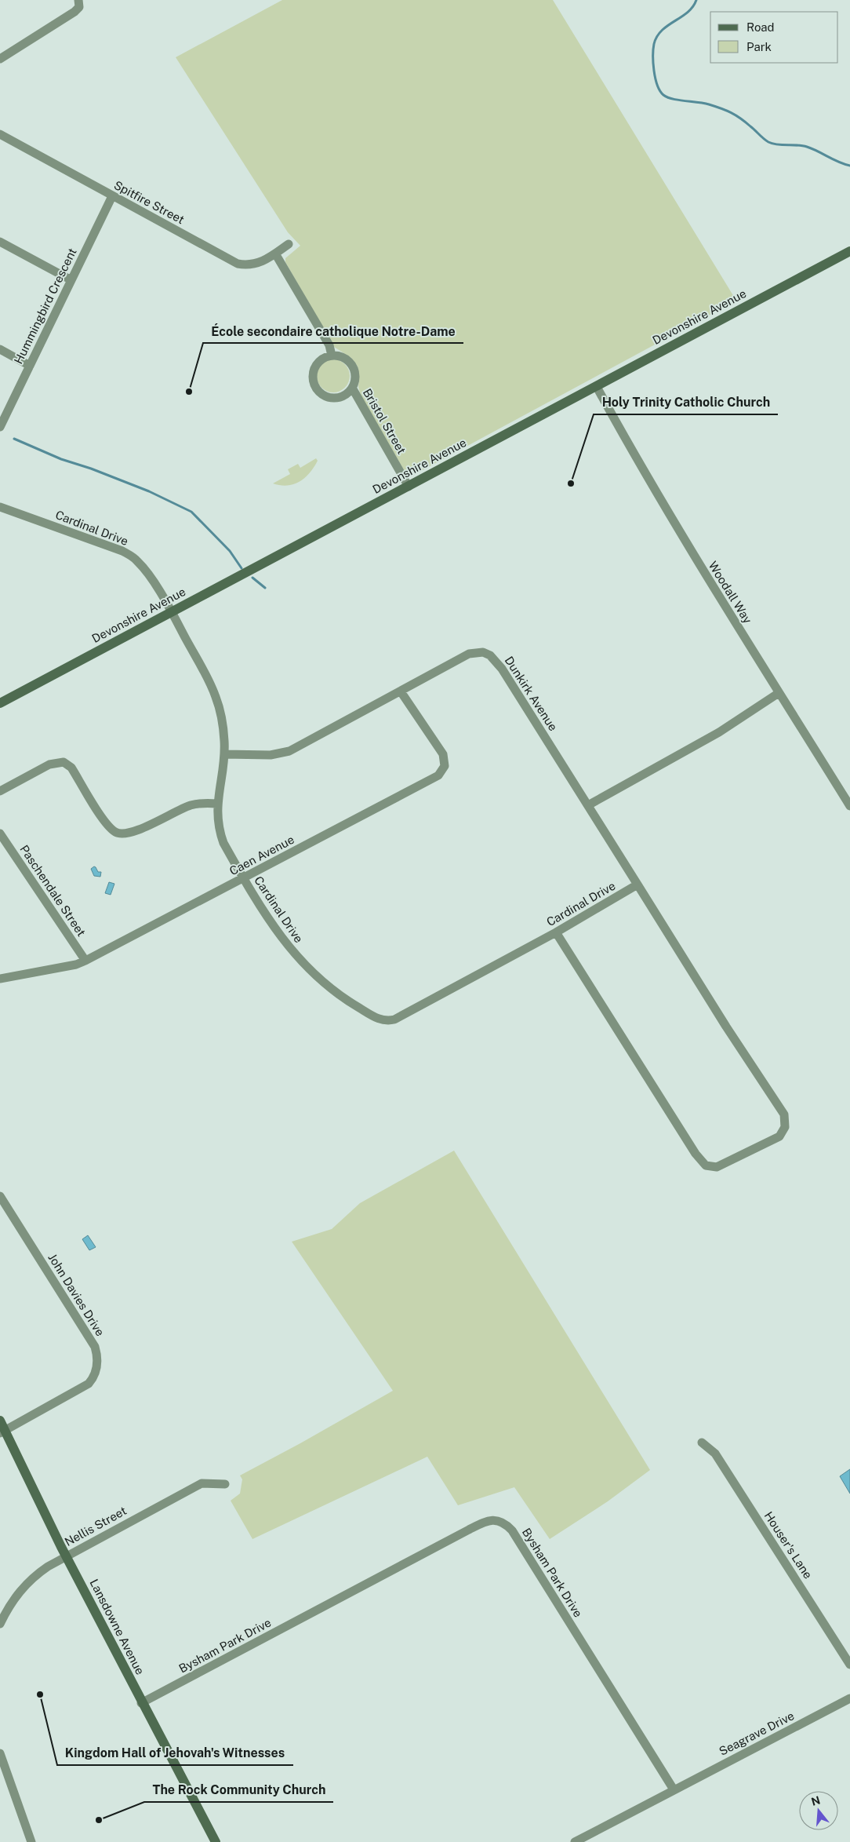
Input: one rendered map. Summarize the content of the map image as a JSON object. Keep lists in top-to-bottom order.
{
  "streets": {
    "main road": ["Devonshire Avenue", "Lansdowne Avenue"],
    "street": [
      "Spitfire Street",
      "Hummingbird Crescent",
      "Bristol Street",
      "Cardinal Drive",
      "Woodall Way",
      "Dunkirk Avenue",
      "Caen Avenue",
      "Paschendale Street",
      "John Davies Drive",
      "Nellis Street",
      "Houser's Lane",
      "Bysham Park Drive",
      "Seagrave Drive"
    ]
  },
  "crossings": [
    ["Spitfire Street", "Hummingbird Crescent"],
    ["Devonshire Avenue", "Bristol Street"],
    ["Devonshire Avenue", "Cardinal Drive"],
    ["Devonshire Avenue", "Woodall Way"],
    ["Cardinal Drive", "Dunkirk Avenue"],
    ["Cardinal Drive", "Caen Avenue"],
    ["Dunkirk Avenue", "Caen Avenue"],
    ["Caen Avenue", "Paschendale Street"],
    ["John Davies Drive", "Lansdowne Avenue"],
    ["Nellis Street", "Lansdowne Avenue"],
    ["Bysham Park Drive", "Lansdowne Avenue"],
    ["Bysham Park Drive", "Seagrave Drive"]
  ],
  "places": [
    "École secondaire catholique Notre-Dame",
    "Holy Trinity Catholic Church",
    "Kingdom Hall of Jehovah's Witnesses",
    "The Rock Community Church"
  ],
  "legend": ["Road", "Park"],
  "north": "top"
}
